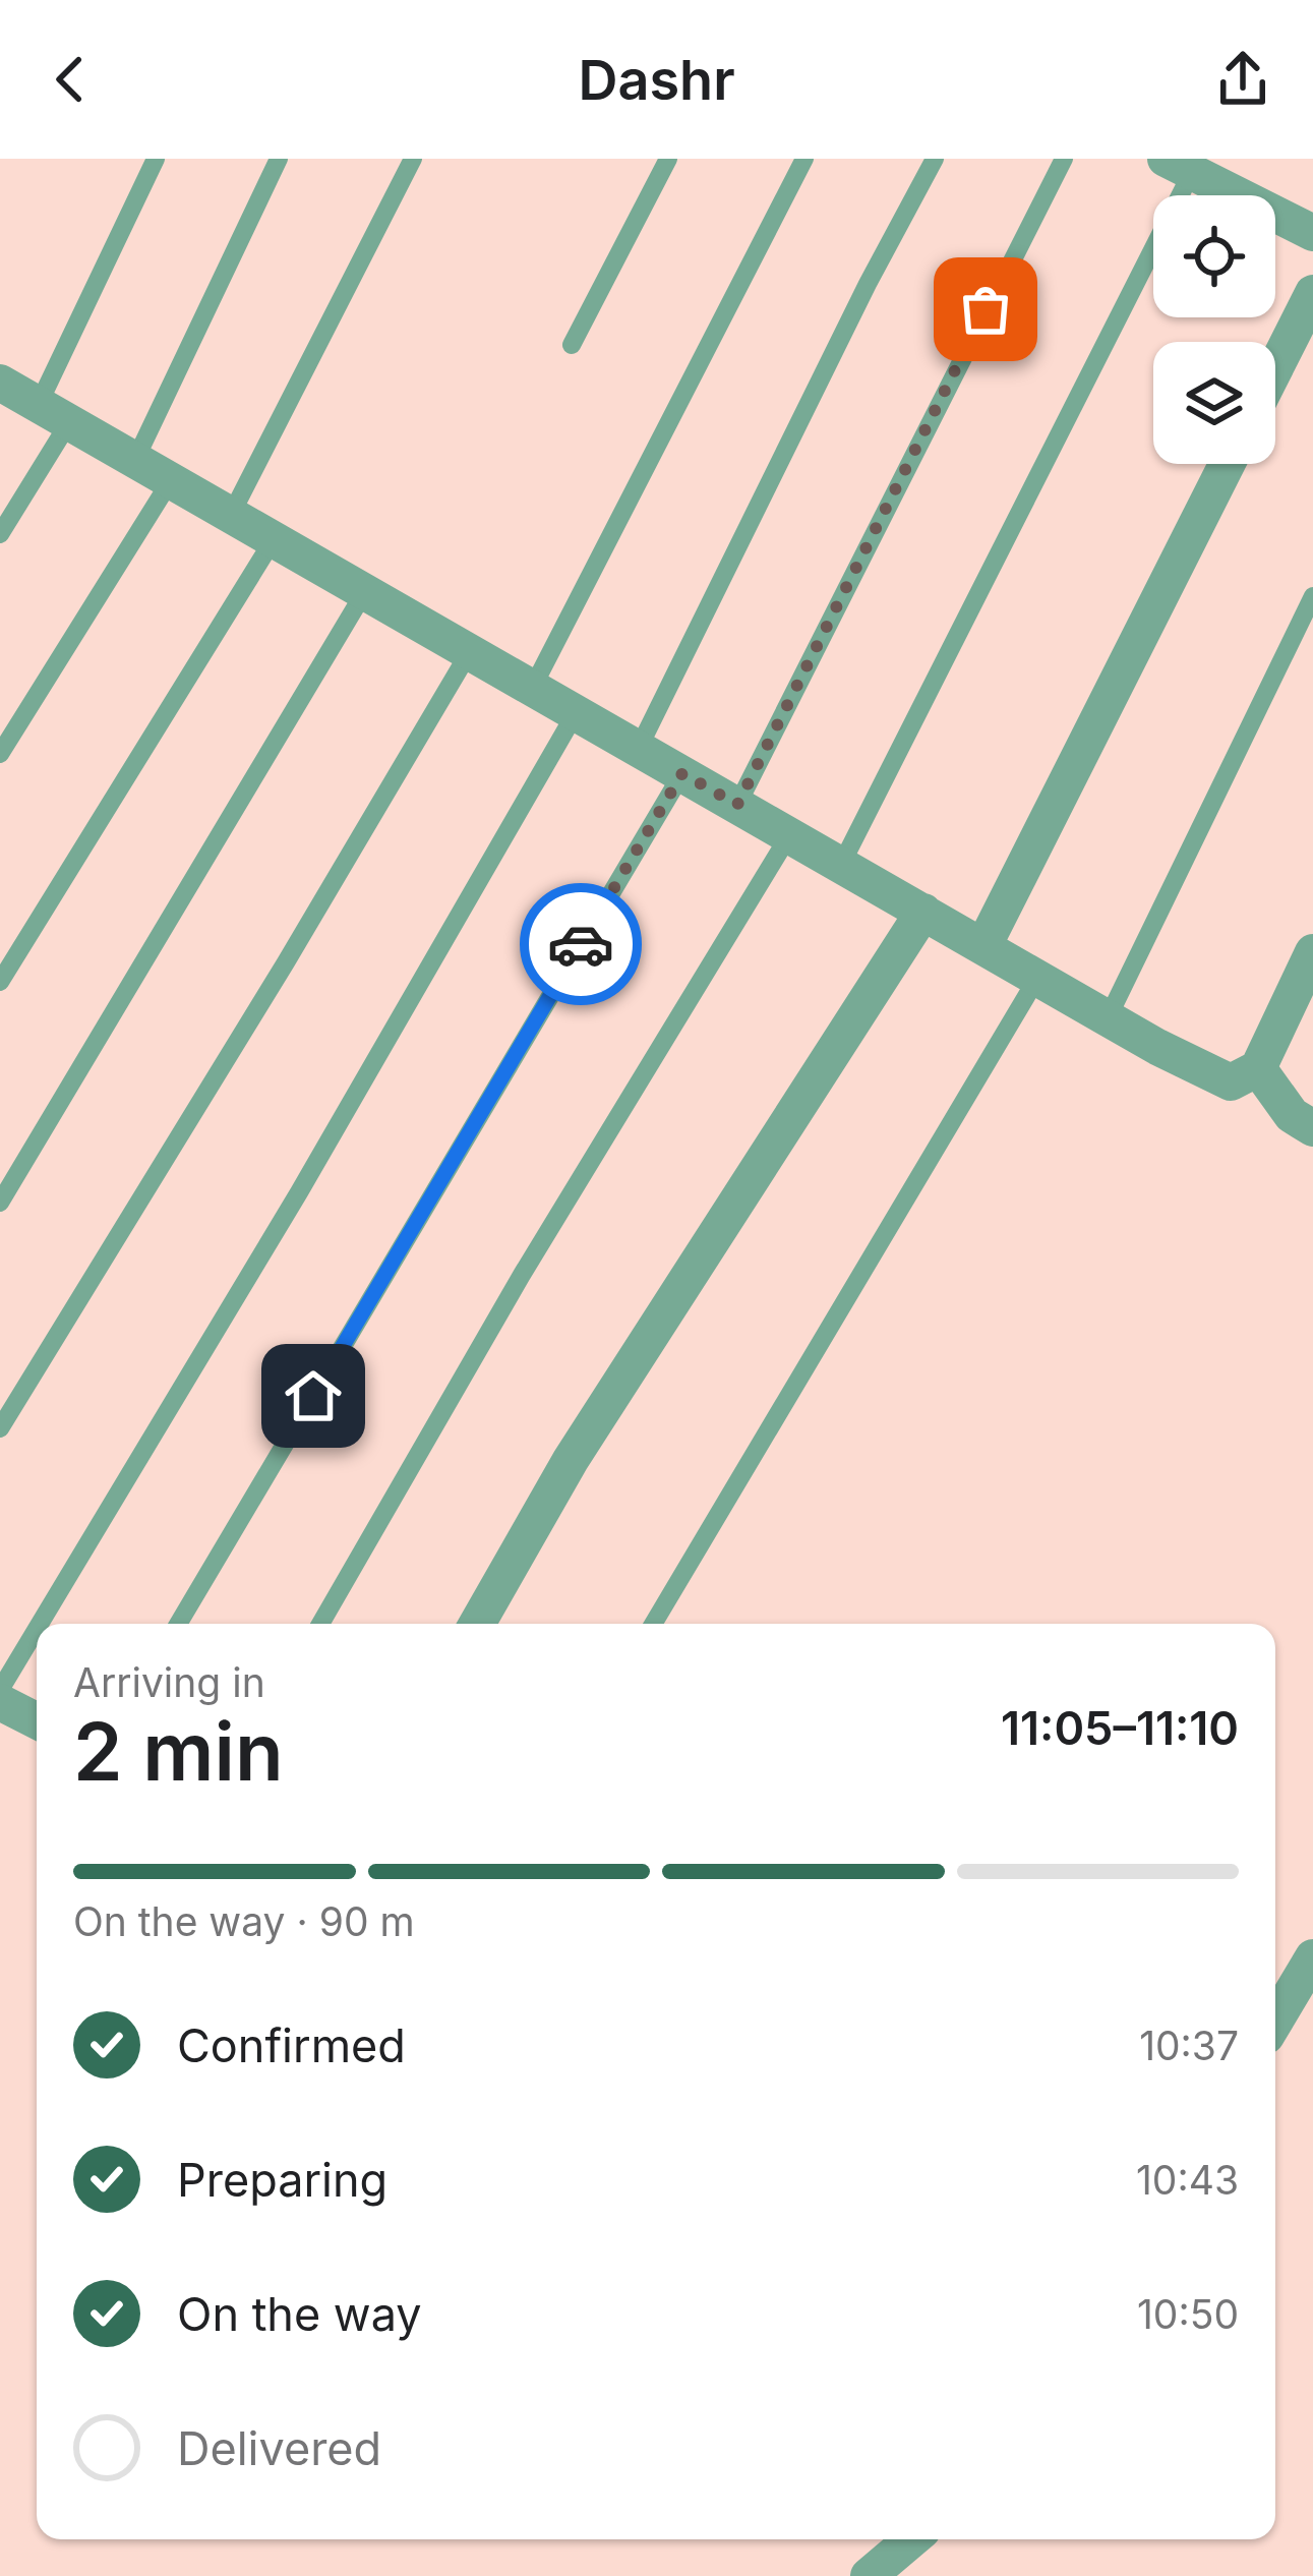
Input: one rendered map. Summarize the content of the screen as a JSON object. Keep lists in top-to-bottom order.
{
  "page": {
    "header": "Dashr",
    "heading": ["2 min", "Arriving in", "11:05–11:10"],
    "bar": "On the way · 90 m",
    "list": [
      ["Confirmed", "10:37"],
      ["Preparing", "10:43"],
      ["On the way", "10:50"],
      "Delivered"
    ]
  }
}
